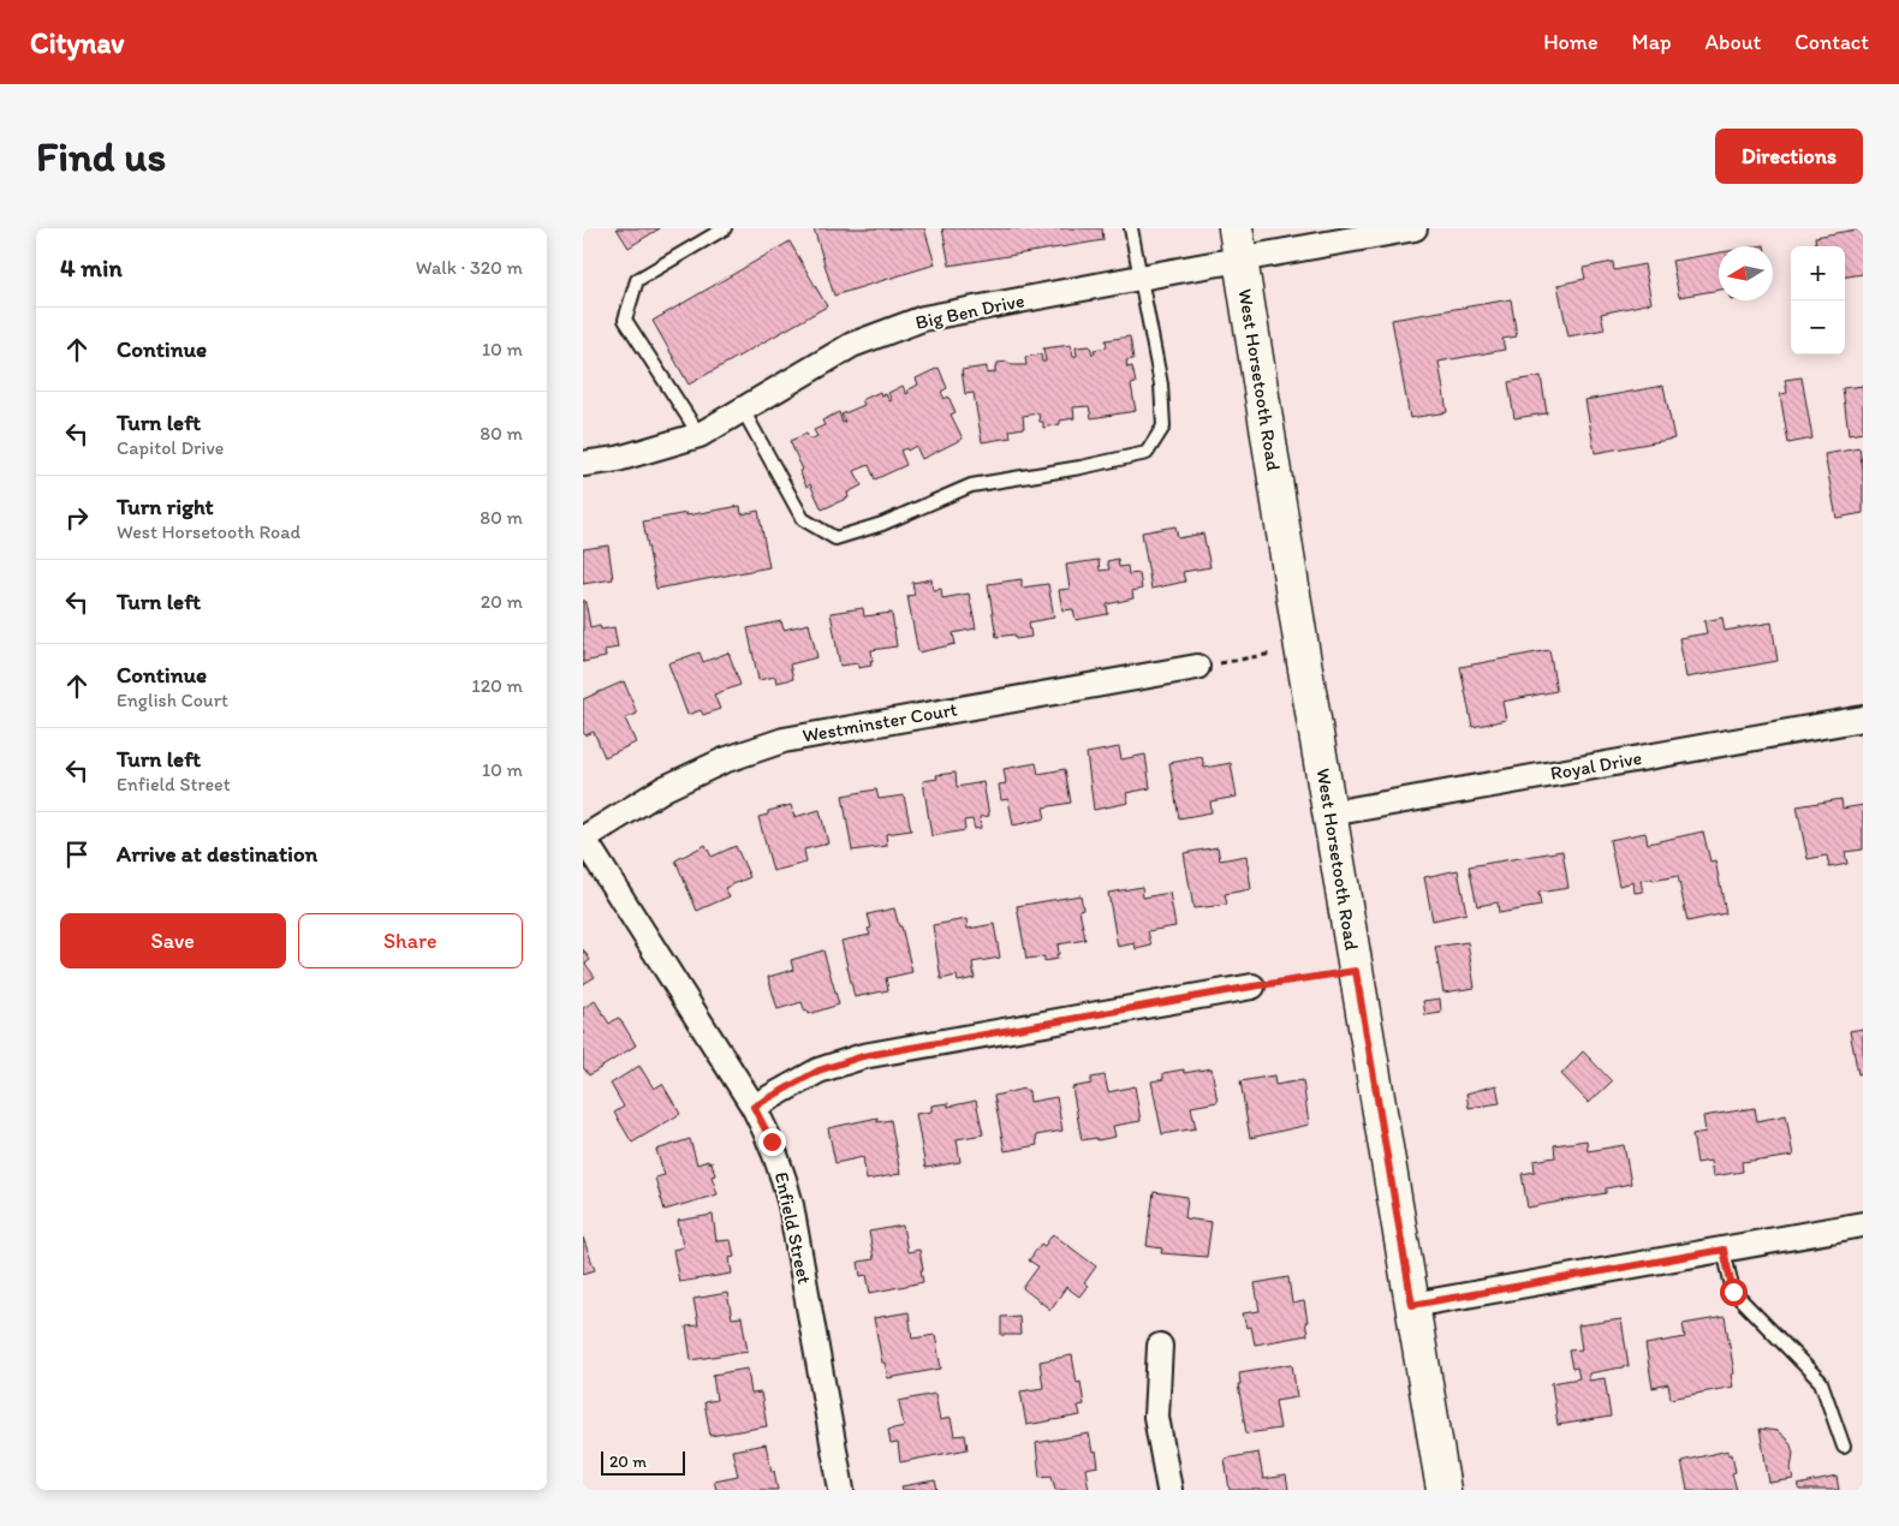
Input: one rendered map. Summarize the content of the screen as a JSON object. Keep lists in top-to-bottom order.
{
  "streets": {
    "main road": ["West Horsetooth Road"],
    "street": [
      "Big Ben Drive",
      "Westminster Court",
      "Royal Drive",
      "Enfield Street"
    ]
  },
  "crossings": [
    ["Big Ben Drive", "West Horsetooth Road"],
    ["West Horsetooth Road", "Royal Drive"],
    ["Westminster Court", "Enfield Street"]
  ],
  "scale_bar": "20 m",
  "north": "left",
  "page": {
    "header": "Citynav",
    "nav": [
      "Home",
      "Map",
      "About",
      "Contact"
    ],
    "buttons": [
      "Directions",
      ["Save", "Share"]
    ],
    "title": "Find us",
    "heading": ["4 min", "Walk · 320 m"],
    "map_buttons": ["+", "−"],
    "list": [
      ["Continue", "10 m"],
      ["Turn left", "Capitol Drive", "80 m"],
      ["Turn right", "West Horsetooth Road", "80 m"],
      ["Turn left", "20 m"],
      ["Continue", "English Court", "120 m"],
      ["Turn left", "Enfield Street", "10 m"],
      "Arrive at destination"
    ],
    "scale": "20 m"
  }
}
